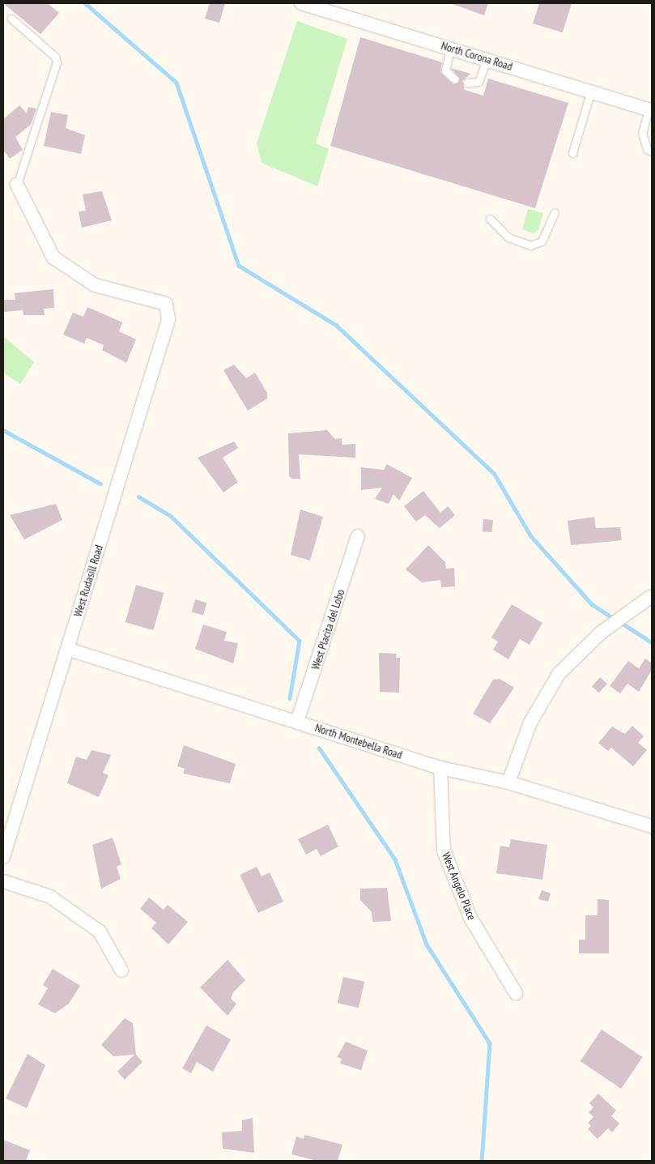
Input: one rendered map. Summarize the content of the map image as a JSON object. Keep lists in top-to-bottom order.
{
  "streets": {
    "street": [
      "North Corona Road",
      "West Rudasill Road",
      "West Placita del Lobo",
      "North Montebella Road",
      "West Angelo Place"
    ]
  },
  "crossings": [
    ["West Rudasill Road", "North Montebella Road"],
    ["West Placita del Lobo", "North Montebella Road"],
    ["North Montebella Road", "West Angelo Place"]
  ]
}
